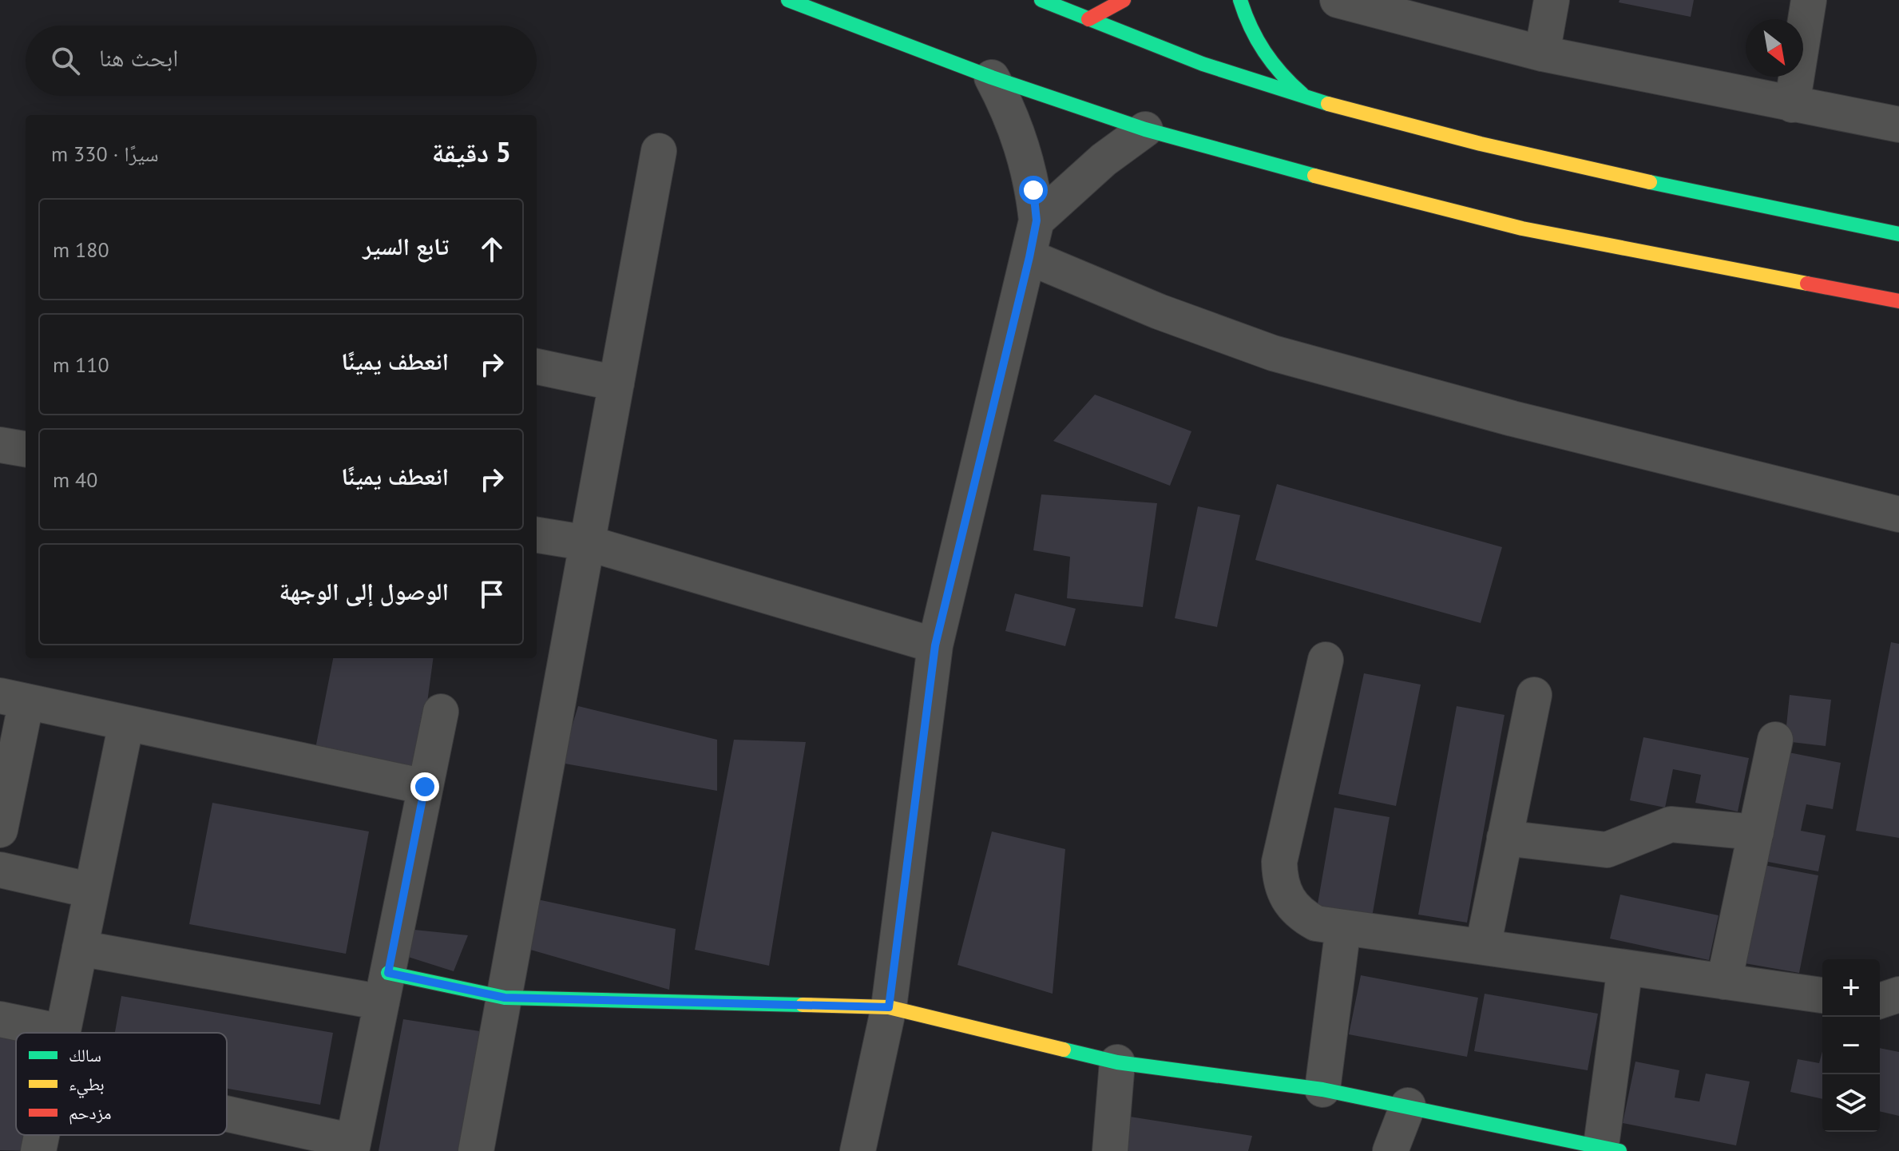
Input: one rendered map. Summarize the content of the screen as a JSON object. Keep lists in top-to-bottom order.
{
  "legend": ["سالك", "بطيء", "مزدحم"],
  "north": "bottom right",
  "page": {
    "search": "ابحث هنا",
    "heading": ["5 دقيقة", "سيرًا · 330 m"],
    "list": [
      ["تابع السير", "180 m"],
      ["انعطف يمينًا", "110 m"],
      ["انعطف يمينًا", "40 m"],
      "الوصول إلى الوجهة"
    ],
    "map_buttons": ["+", "−"]
  }
}
